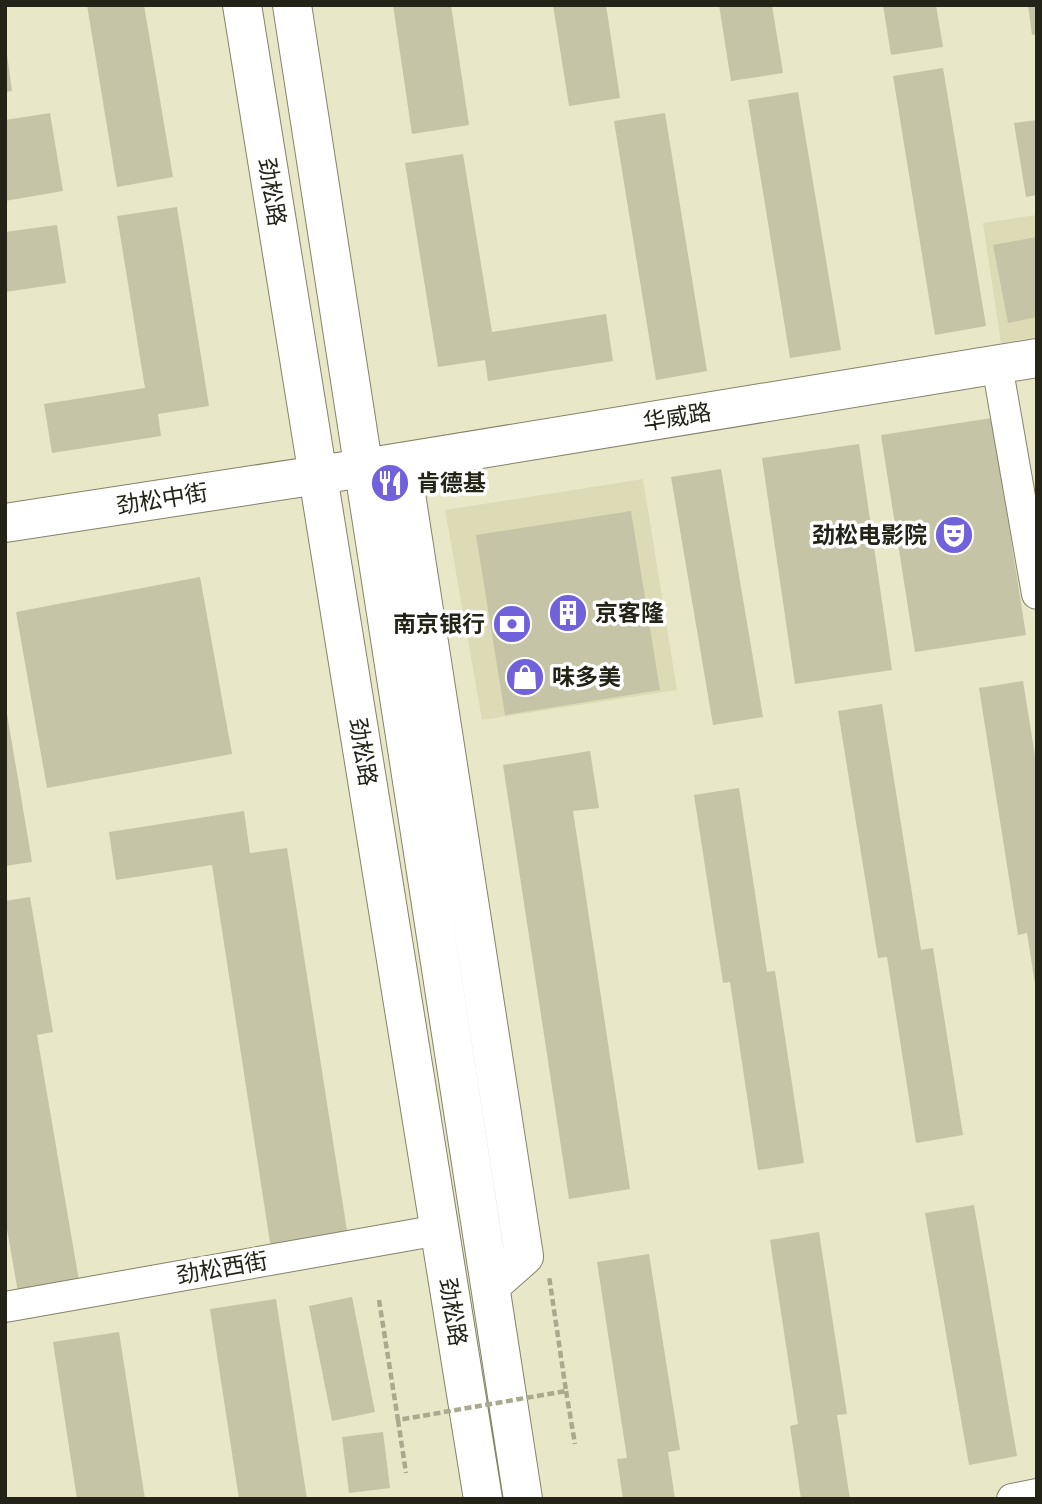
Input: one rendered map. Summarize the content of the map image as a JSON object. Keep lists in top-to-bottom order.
{
  "streets": {
    "main road": ["劲松路", "华威路", "劲松中街"],
    "street": ["劲松西街"]
  },
  "crossings": [
    ["劲松路", "华威路"],
    ["劲松路", "劲松中街"],
    ["劲松路", "劲松西街"],
    ["华威路", "劲松中街"]
  ],
  "places": {
    "restaurant": ["肯德基"],
    "theatre": ["劲松电影院"],
    "building": ["京客隆"],
    "bank": ["南京银行"],
    "shop": ["味多美"]
  }
}
